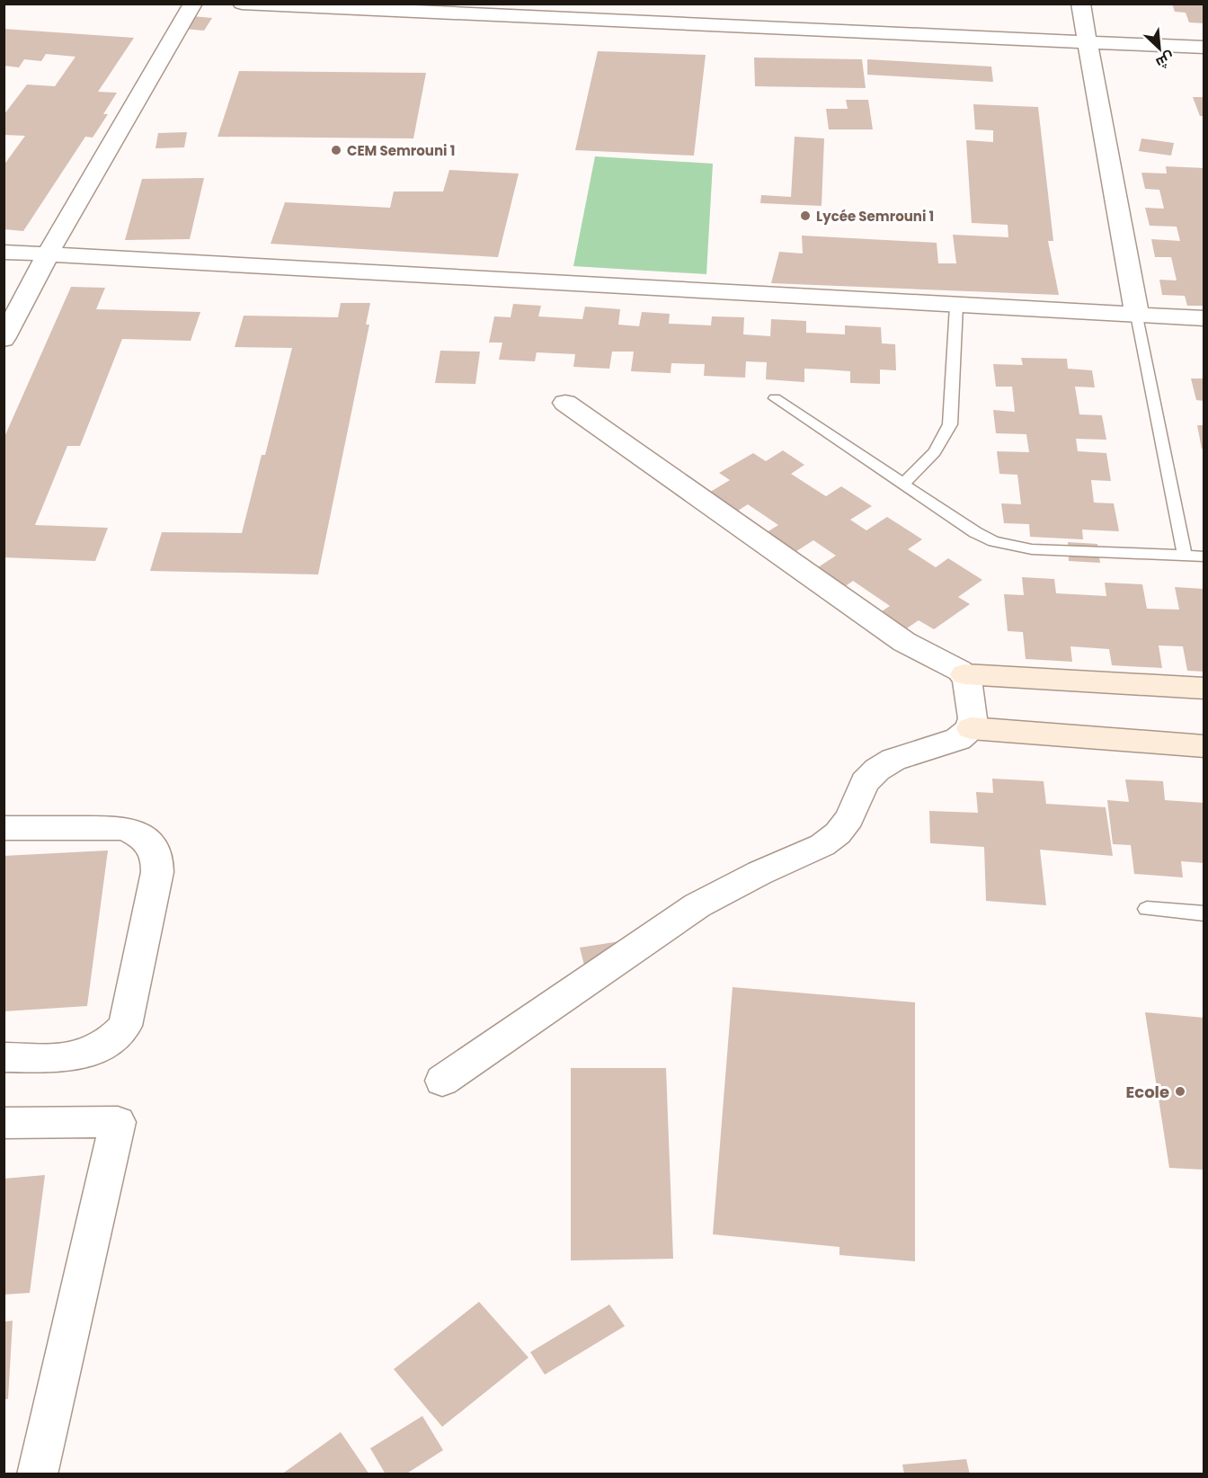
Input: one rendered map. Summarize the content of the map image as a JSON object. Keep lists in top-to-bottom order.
{
  "places": ["CEM Semrouni 1", "Lycée Semrouni 1", "Ecole"],
  "north": "bottom right"
}
